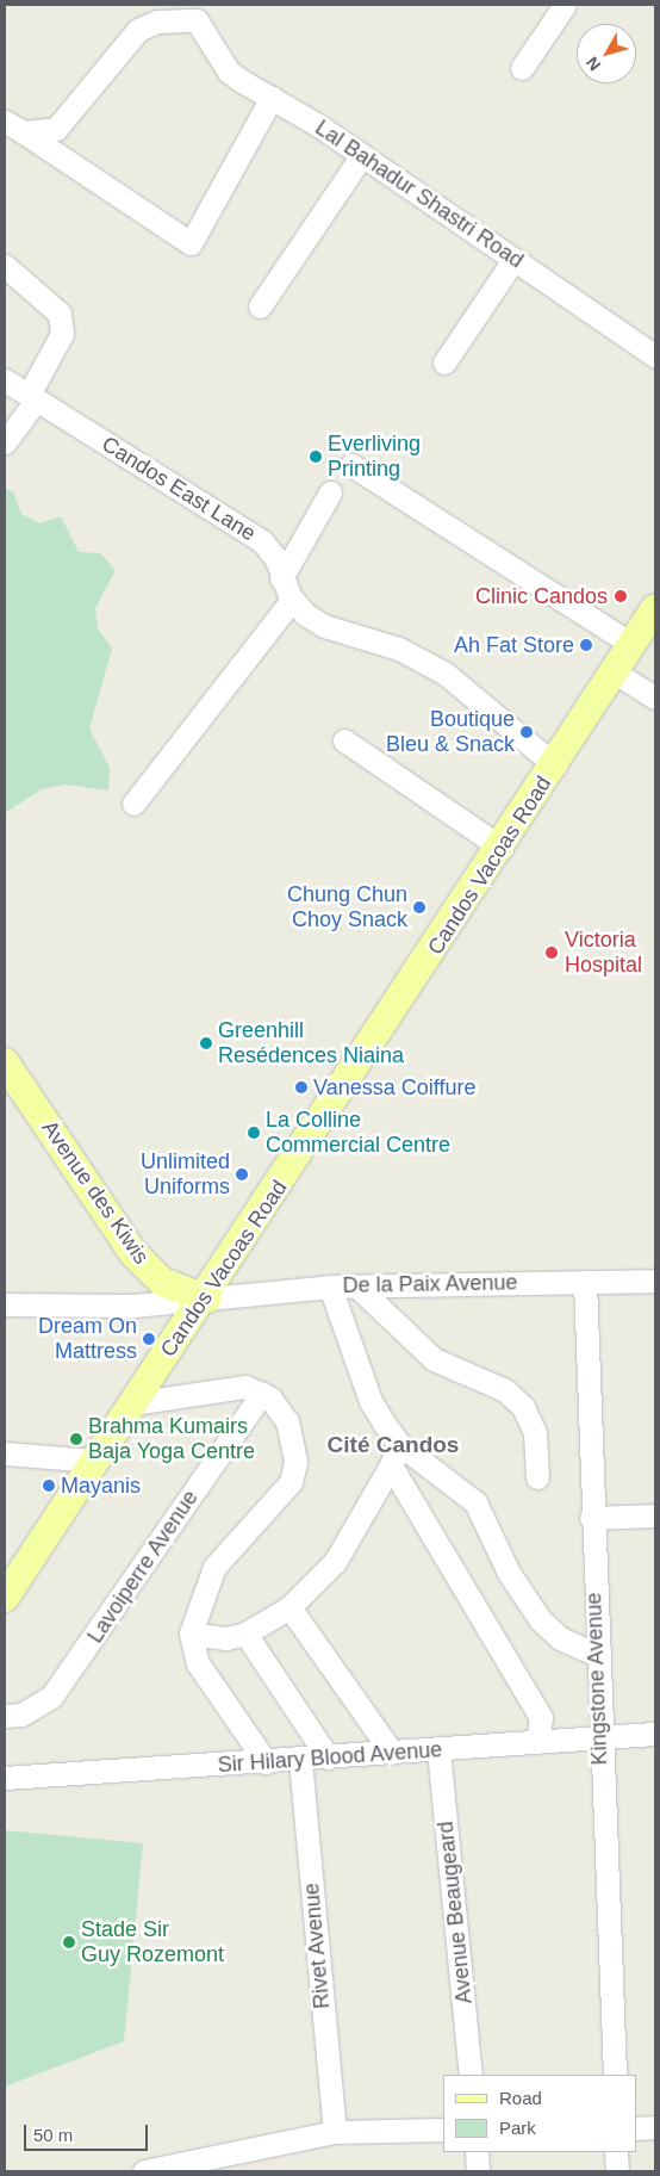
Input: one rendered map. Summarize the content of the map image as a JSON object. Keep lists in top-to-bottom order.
{
  "streets": {
    "main road": ["Candos Vacoas Road", "Avenue des Kiwis"],
    "street": [
      "Lal Bahadur Shastri Road",
      "Candos East Lane",
      "De la Paix Avenue",
      "Lavoiperre Avenue",
      "Kingstone Avenue",
      "Sir Hilary Blood Avenue",
      "Avenue Beaugeard",
      "Rivet Avenue"
    ]
  },
  "crossings": [
    ["Candos East Lane", "Candos Vacoas Road"],
    ["Candos Vacoas Road", "Avenue des Kiwis"],
    ["Candos Vacoas Road", "De la Paix Avenue"],
    ["Avenue des Kiwis", "De la Paix Avenue"],
    ["De la Paix Avenue", "Kingstone Avenue"],
    ["Kingstone Avenue", "Sir Hilary Blood Avenue"],
    ["Sir Hilary Blood Avenue", "Avenue Beaugeard"],
    ["Sir Hilary Blood Avenue", "Rivet Avenue"]
  ],
  "districts": ["Cité Candos"],
  "places": [
    "Everliving Printing",
    "Clinic Candos",
    "Ah Fat Store",
    "Boutique Bleu & Snack",
    "Chung Chun Choy Snack",
    "Victoria Hospital",
    "Greenhill Resédences Niaina",
    "Vanessa Coiffure",
    "La Colline Commercial Centre",
    "Unlimited Uniforms",
    "Dream On Mattress",
    "Brahma Kumairs Baja Yoga Centre",
    "Mayanis",
    "Stade Sir Guy Rozemont"
  ],
  "legend": ["Road", "Park"],
  "scale_bar": "50 m",
  "north": "bottom left"
}
